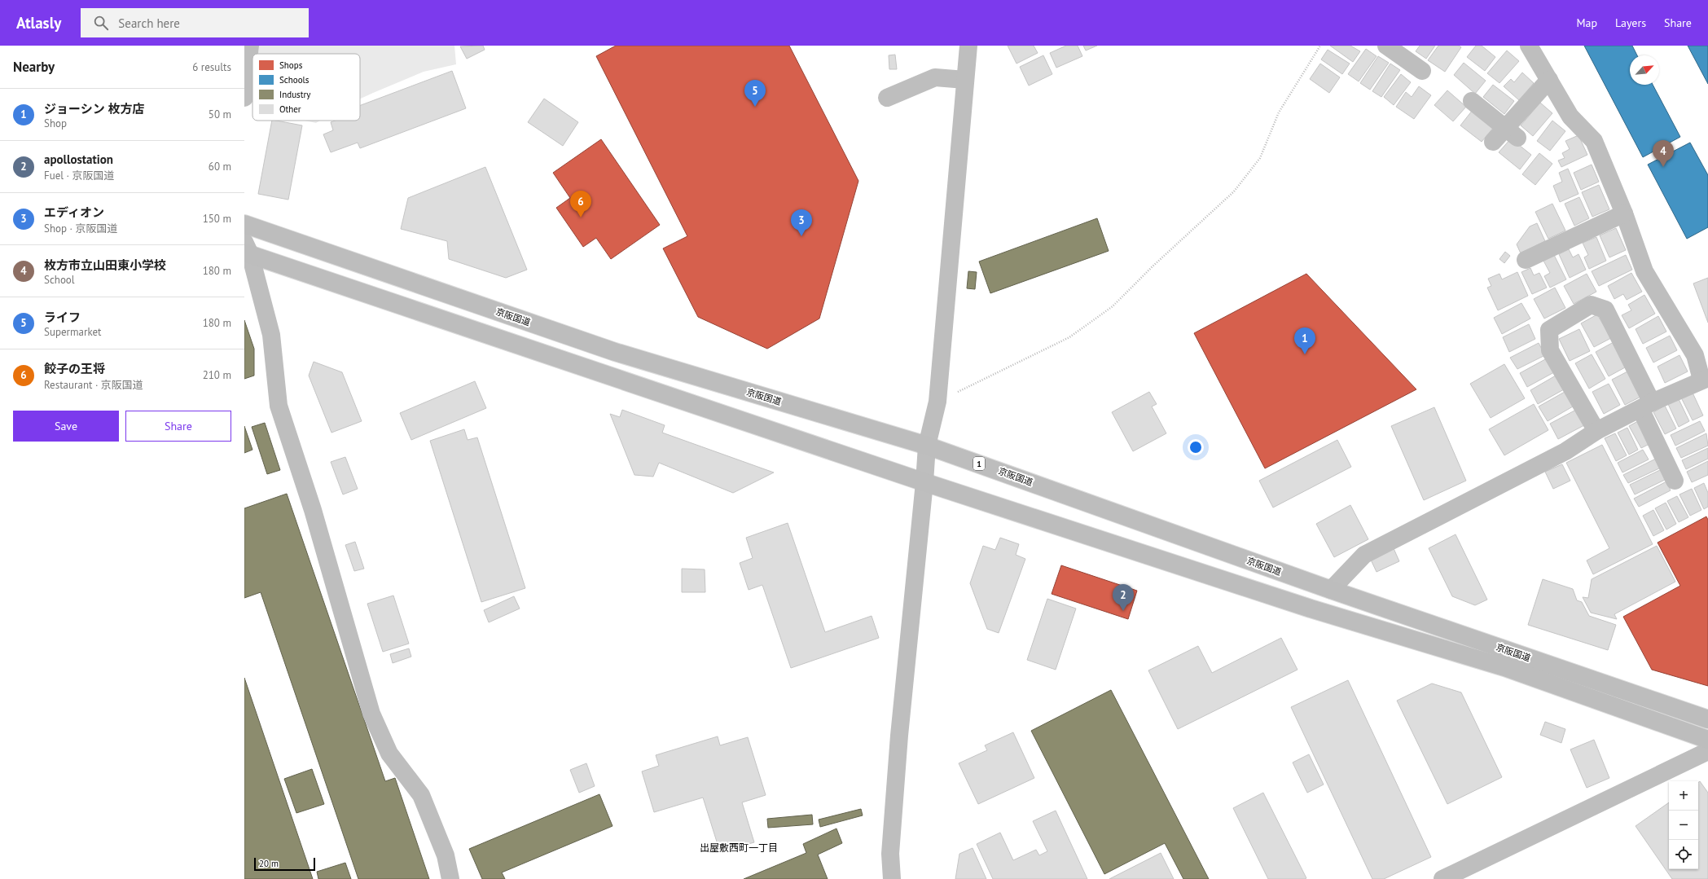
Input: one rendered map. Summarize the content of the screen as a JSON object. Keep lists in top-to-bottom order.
{
  "streets": {
    "highway": ["京阪国道", "1"]
  },
  "districts": ["出屋敷西町一丁目"],
  "legend": [
    "Shops",
    "Schools",
    "Industry",
    "Other"
  ],
  "scale_bar": "20 m",
  "north": "top right",
  "page": {
    "header": "Atlasly",
    "search": "Search here",
    "nav": ["Map", "Layers", "Share"],
    "heading": ["Nearby", "6 results"],
    "pins": [
      "5",
      "4",
      "6",
      "3",
      "1",
      "2"
    ],
    "list": [
      {
        "mark": "1",
        "name": "ジョーシン 枚方店",
        "note": "Shop",
        "value": "50 m"
      },
      {
        "mark": "2",
        "name": "apollostation",
        "note": "Fuel · 京阪国道",
        "value": "60 m"
      },
      {
        "mark": "3",
        "name": "エディオン",
        "note": "Shop · 京阪国道",
        "value": "150 m"
      },
      {
        "mark": "4",
        "name": "枚方市立山田東小学校",
        "note": "School",
        "value": "180 m"
      },
      {
        "mark": "5",
        "name": "ライフ",
        "note": "Supermarket",
        "value": "180 m"
      },
      {
        "mark": "6",
        "name": "餃子の王将",
        "note": "Restaurant · 京阪国道",
        "value": "210 m"
      }
    ],
    "buttons": ["Save", "Share"],
    "map_buttons": ["+", "−"],
    "scale": "20 m"
  }
}
